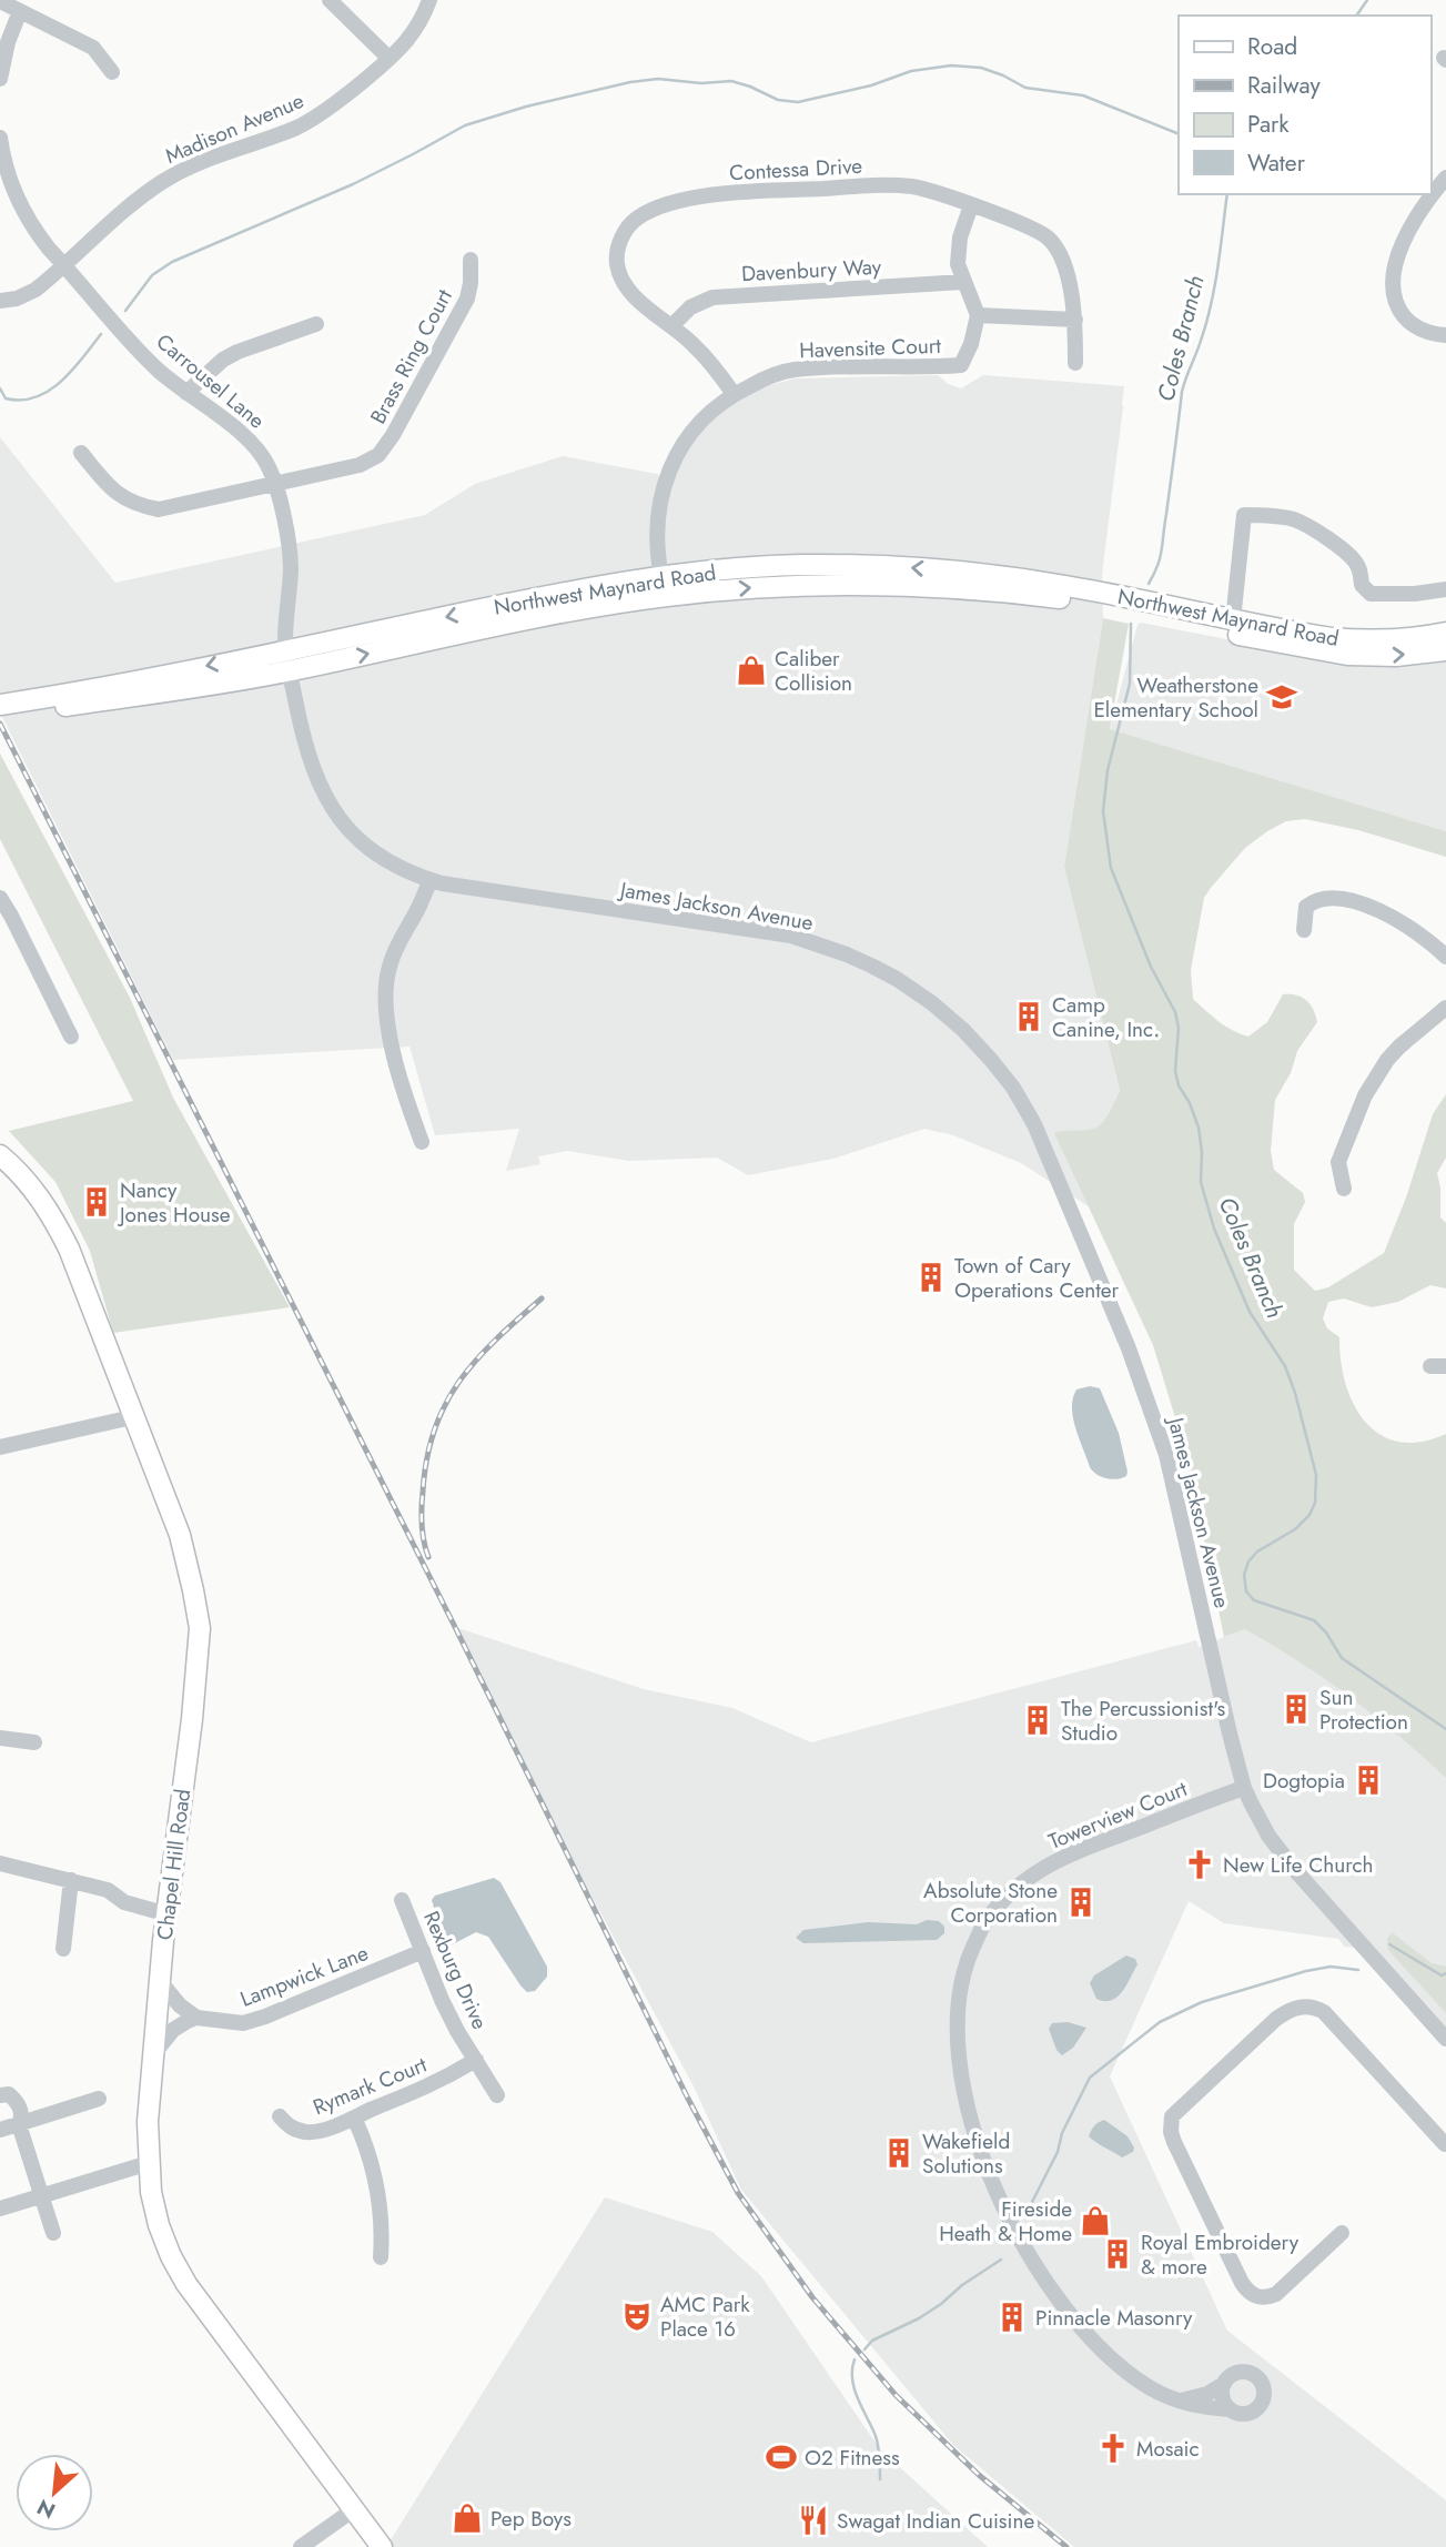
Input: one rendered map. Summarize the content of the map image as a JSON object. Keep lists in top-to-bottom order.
{
  "streets": {
    "main road": ["Northwest Maynard Road", "Chapel Hill Road"],
    "street": [
      "Madison Avenue",
      "Contessa Drive",
      "Davenbury Way",
      "Havensite Court",
      "Brass Ring Court",
      "Carrousel Lane",
      "James Jackson Avenue",
      "Towerview Court",
      "Rexburg Drive",
      "Lampwick Lane",
      "Rymark Court"
    ]
  },
  "crossings": [
    ["Madison Avenue", "Carrousel Lane"],
    ["Contessa Drive", "Davenbury Way"],
    ["Contessa Drive", "Havensite Court"],
    ["Havensite Court", "Northwest Maynard Road"],
    ["Brass Ring Court", "Carrousel Lane"],
    ["Carrousel Lane", "Northwest Maynard Road"],
    ["Carrousel Lane", "James Jackson Avenue"],
    ["Northwest Maynard Road", "James Jackson Avenue"],
    ["James Jackson Avenue", "Towerview Court"],
    ["Rexburg Drive", "Lampwick Lane"],
    ["Rexburg Drive", "Rymark Court"]
  ],
  "water": ["Coles Branch"],
  "places": {
    "shop": ["Caliber Collision", "Fireside Heath & Home", "Pep Boys"],
    "school or university": ["Weatherstone Elementary School"],
    "building": [
      "Camp Canine, Inc.",
      "Nancy Jones House",
      "Town of Cary Operations Center",
      "Sun Protection",
      "The Percussionist's Studio",
      "Dogtopia",
      "Absolute Stone Corporation",
      "Wakefield Solutions",
      "Royal Embroidery & more",
      "Pinnacle Masonry"
    ],
    "church": ["New Life Church", "Mosaic"],
    "theatre": ["AMC Park Place 16"],
    "sports": ["O2 Fitness"],
    "restaurant": ["Swagat Indian Cuisine"]
  },
  "legend": [
    "Road",
    "Railway",
    "Park",
    "Water"
  ],
  "north": "bottom left"
}
